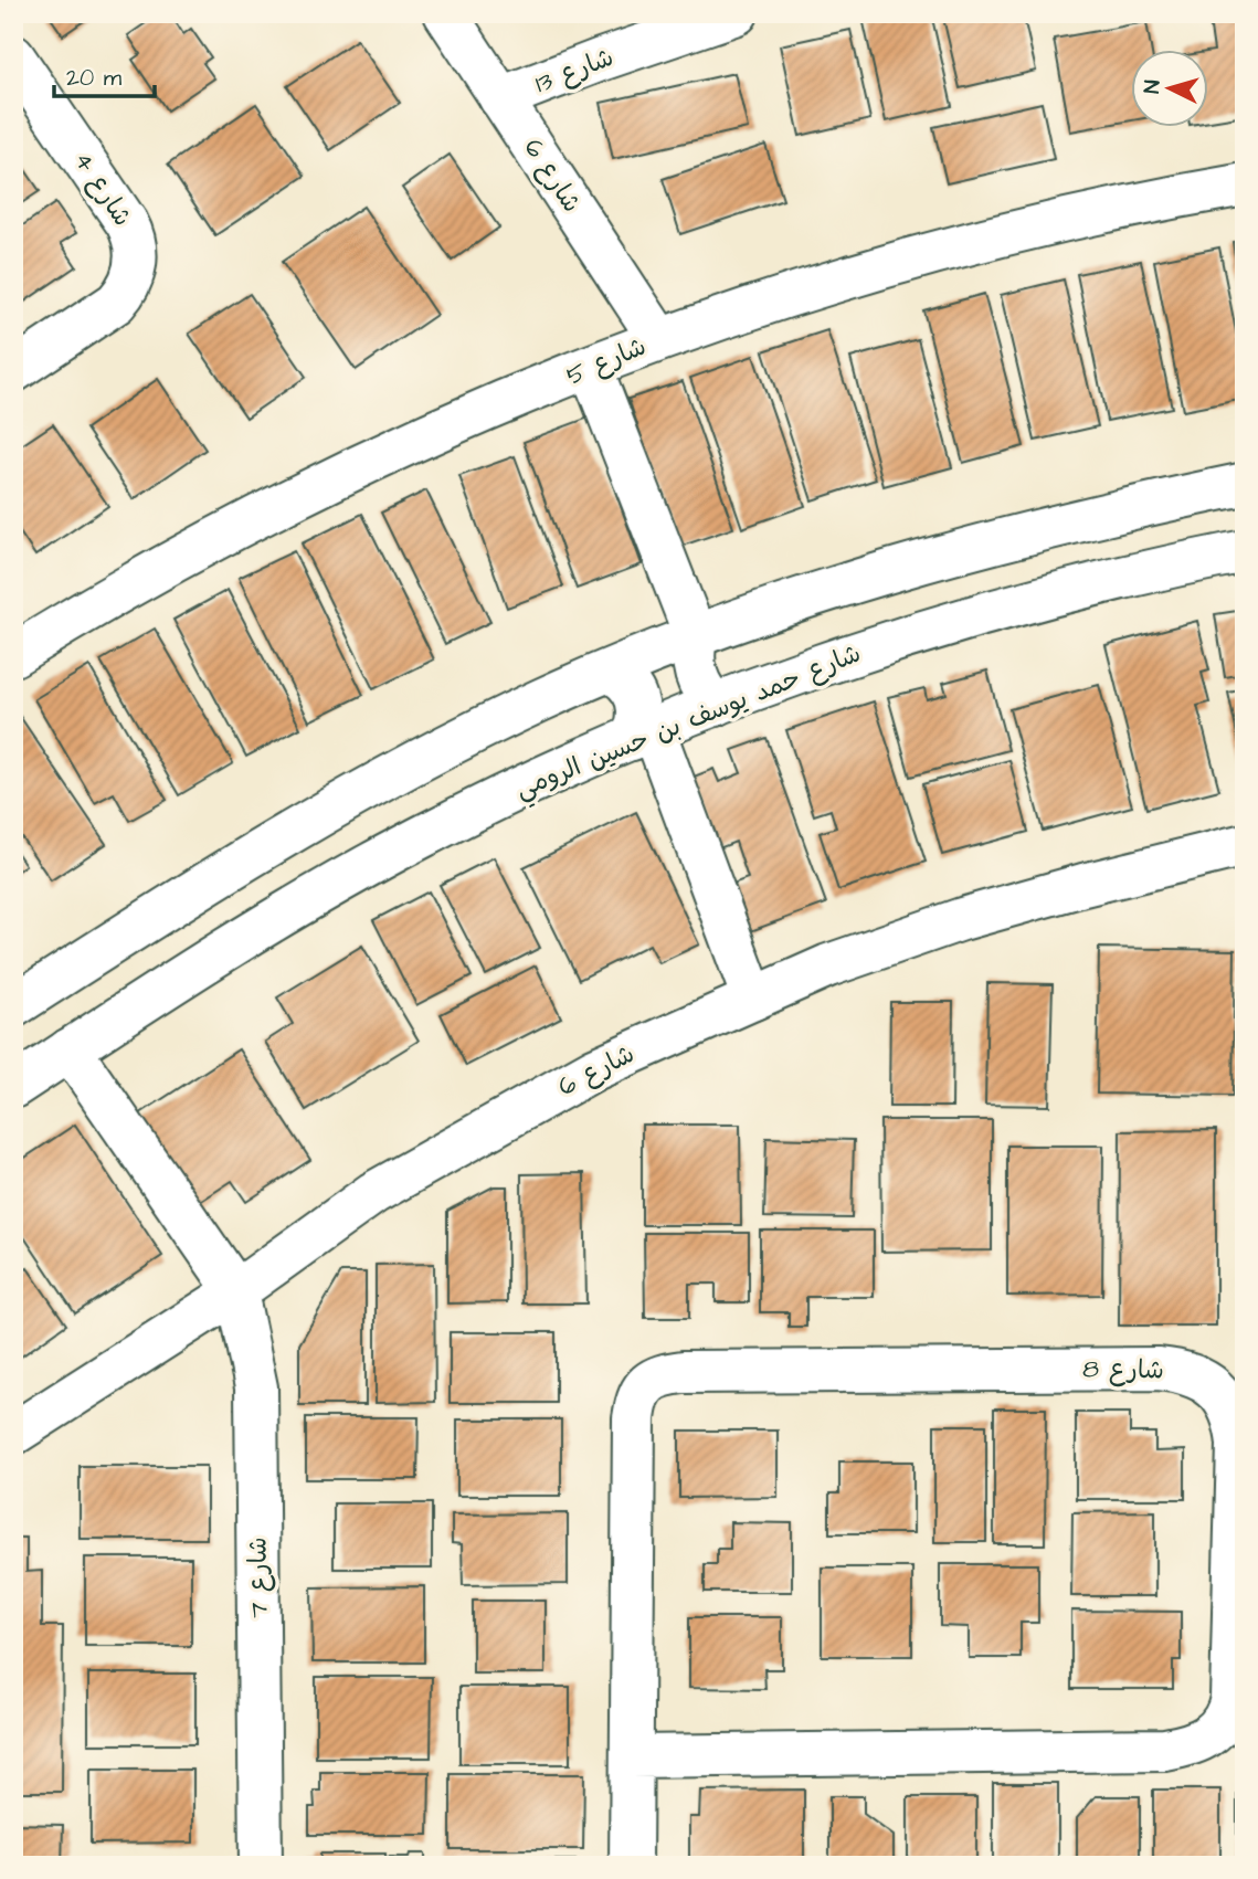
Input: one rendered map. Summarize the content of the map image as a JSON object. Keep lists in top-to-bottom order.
{
  "streets": {
    "street": [
      "شارع 13",
      "شارع 6",
      "شارع 4",
      "شارع 5",
      "شارع حمد يوسف بن حسين الرومي",
      "شارع 8",
      "شارع 7"
    ]
  },
  "crossings": [
    ["شارع 13", "شارع 6"],
    ["شارع 6", "شارع 5"],
    ["شارع 6", "شارع 7"]
  ],
  "scale_bar": "20 m",
  "north": "left"
}
